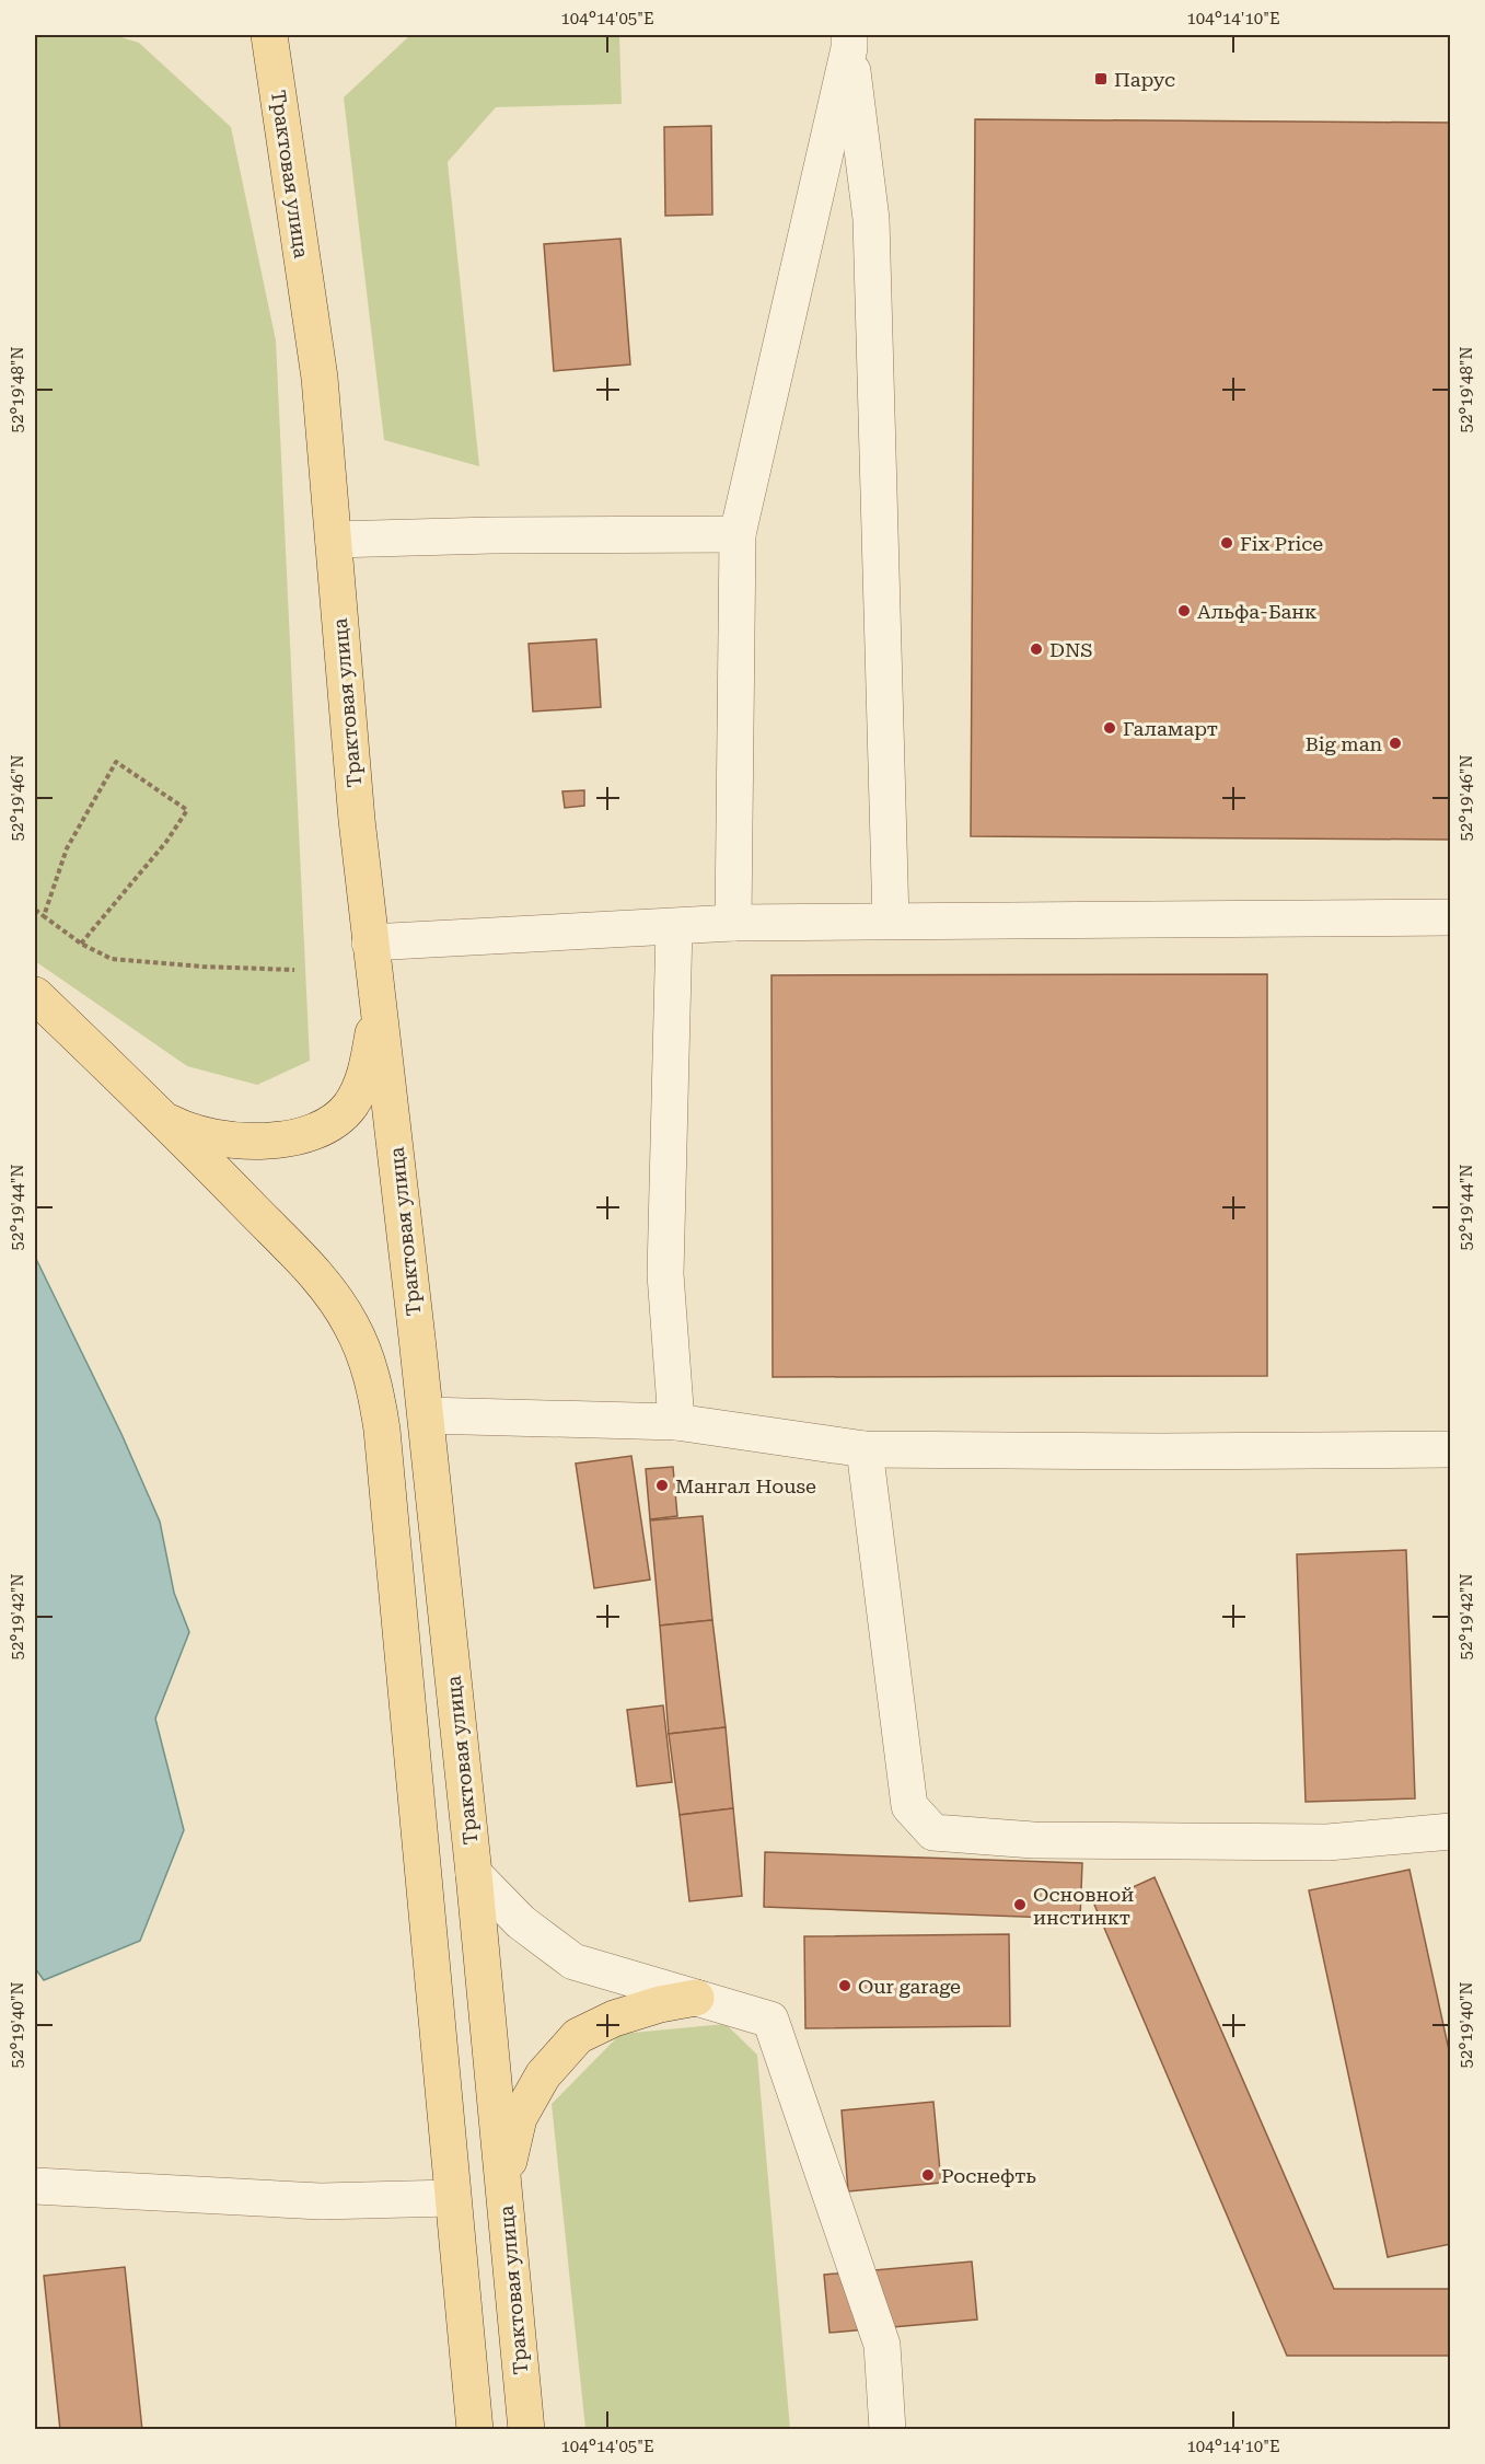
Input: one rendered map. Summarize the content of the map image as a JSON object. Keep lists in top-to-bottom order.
{
  "streets": {
    "main road": ["Трактовая улица"]
  },
  "places": {
    "transit": ["Парус"],
    "other": [
      "Fix Price",
      "Альфа-Банк",
      "DNS",
      "Галамарт",
      "Big man",
      "Мангал House",
      "Основной инстинкт",
      "Our garage",
      "Роснефть"
    ]
  },
  "coordinates": [
    "104°14'05\"E",
    "104°14'10\"E",
    "52°19'48\"N",
    "52°19'46\"N",
    "52°19'44\"N",
    "52°19'42\"N",
    "52°19'40\"N"
  ]
}
